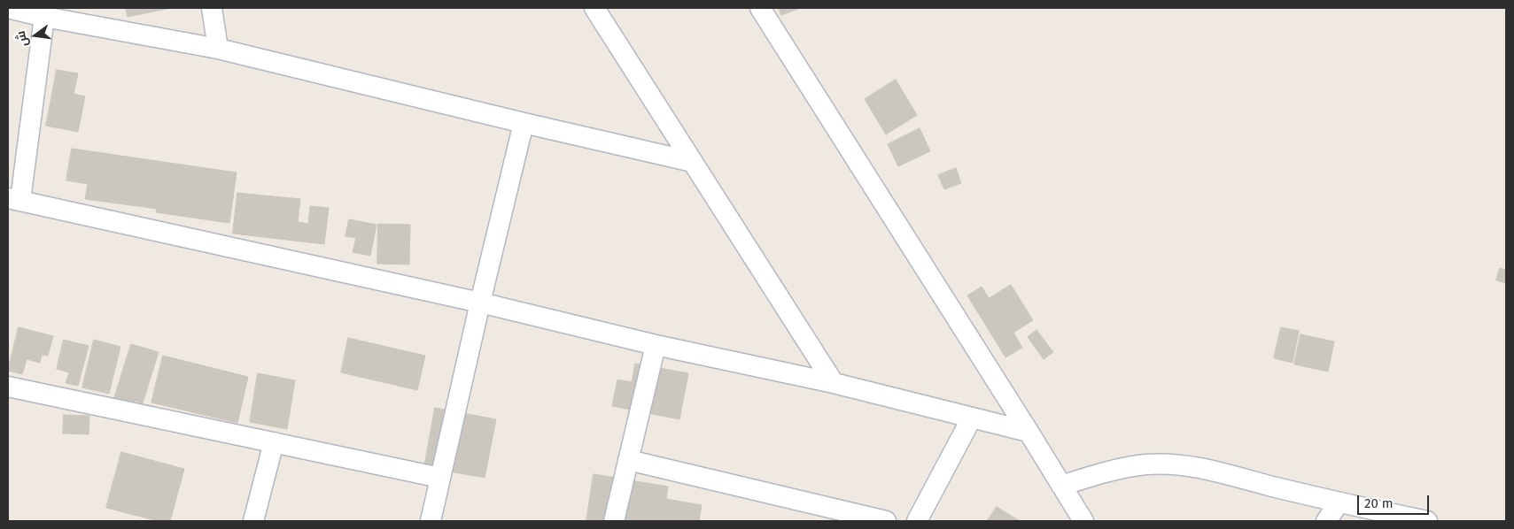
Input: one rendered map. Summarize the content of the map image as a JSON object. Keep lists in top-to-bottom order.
{
  "scale_bar": "20 m",
  "north": "left"
}
